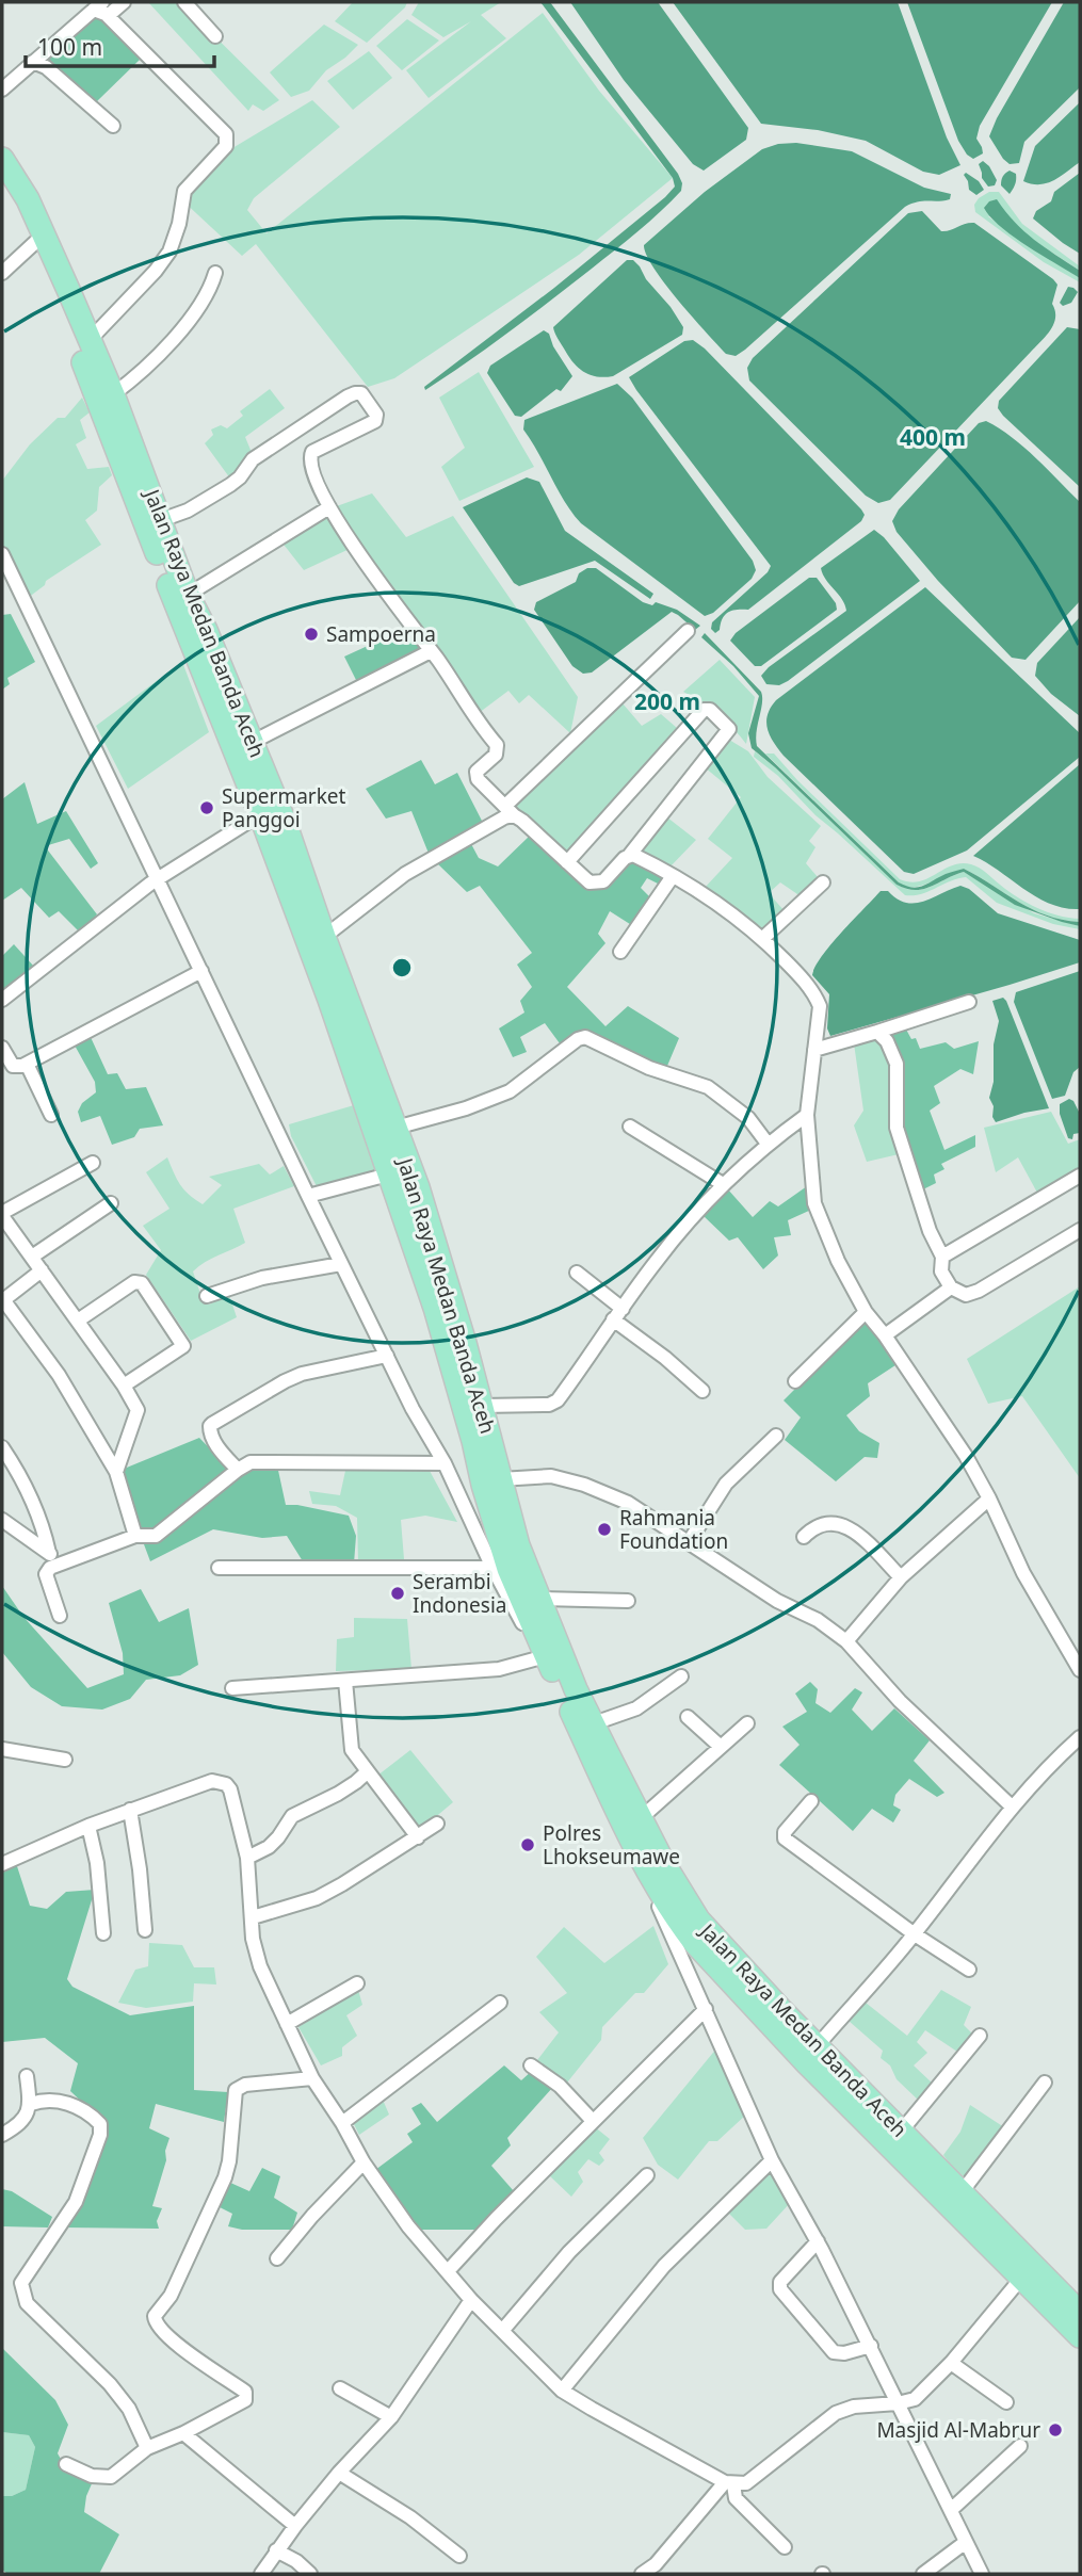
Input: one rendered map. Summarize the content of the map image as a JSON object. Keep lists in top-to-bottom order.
{
  "streets": {
    "highway": ["Jalan Raya Medan Banda Aceh"]
  },
  "places": [
    "Sampoerna",
    "Supermarket Panggoi",
    "Rahmania Foundation",
    "Serambi Indonesia",
    "Polres Lhokseumawe",
    "Masjid Al-Mabrur"
  ],
  "scale_bar": "100 m",
  "rings": ["400 m", "200 m"]
}
